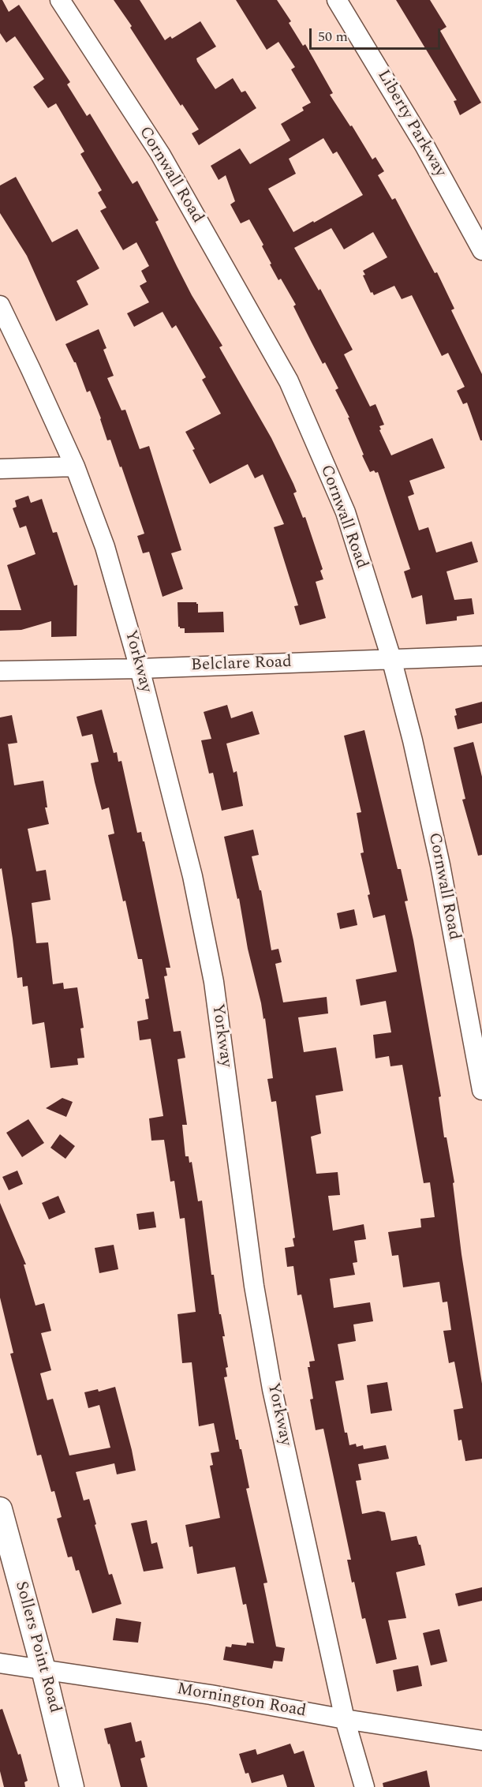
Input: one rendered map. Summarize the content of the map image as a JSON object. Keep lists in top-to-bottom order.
{
  "streets": {
    "main road": ["Sollers Point Road"],
    "street": [
      "Liberty Parkway",
      "Cornwall Road",
      "Yorkway",
      "Belclare Road",
      "Mornington Road"
    ]
  },
  "crossings": [
    ["Cornwall Road", "Belclare Road"],
    ["Yorkway", "Belclare Road"],
    ["Yorkway", "Mornington Road"],
    ["Sollers Point Road", "Mornington Road"]
  ],
  "scale_bar": "50 m"
}
